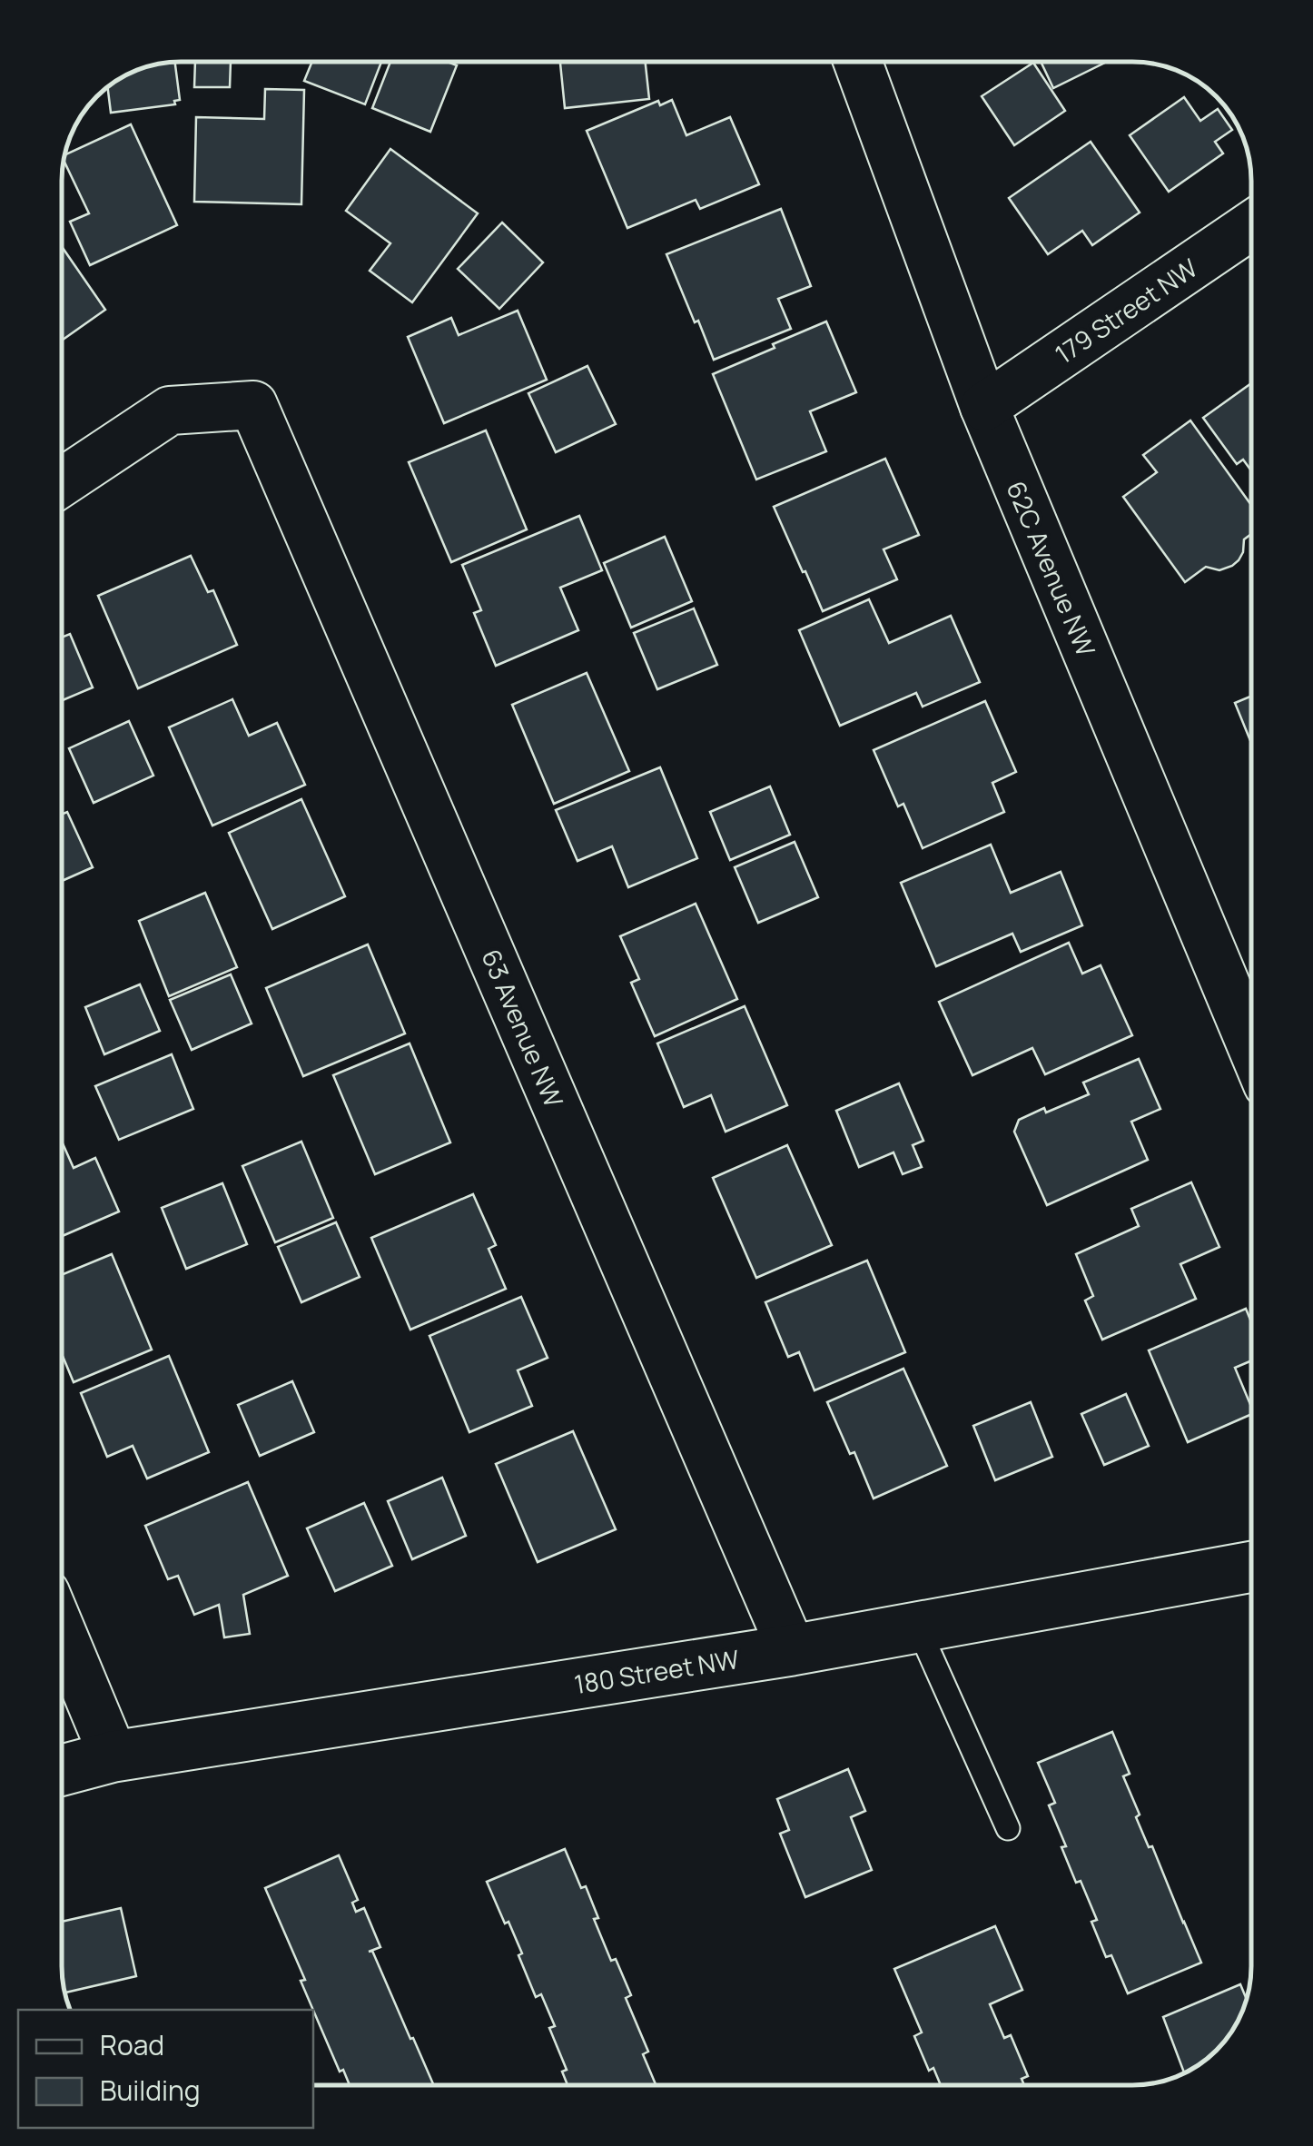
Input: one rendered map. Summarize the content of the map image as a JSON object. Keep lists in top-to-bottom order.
{
  "streets": {
    "street": [
      "179 Street NW",
      "62C Avenue NW",
      "63 Avenue NW",
      "180 Street NW"
    ]
  },
  "crossings": [
    ["179 Street NW", "62C Avenue NW"],
    ["63 Avenue NW", "180 Street NW"]
  ],
  "legend": ["Road", "Building"]
}
